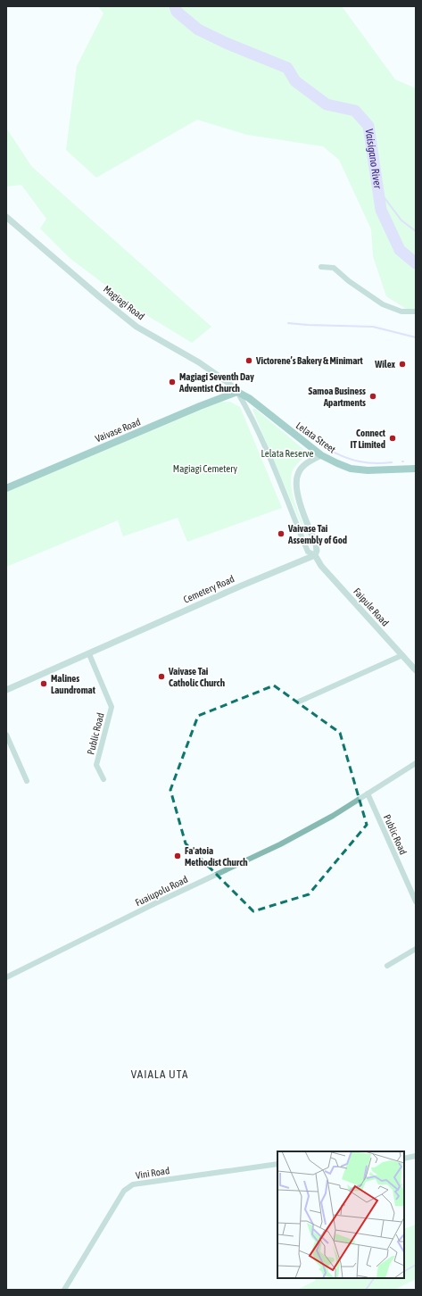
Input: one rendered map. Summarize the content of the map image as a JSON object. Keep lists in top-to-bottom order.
{
  "streets": {
    "main road": ["Vaivase Road", "Lelata Street"],
    "street": [
      "Magiagi Road",
      "Cemetery Road",
      "Faipule Road",
      "Public Road",
      "Fuaiupolu Road",
      "Vini Road"
    ]
  },
  "crossings": [
    ["Magiagi Road", "Vaivase Road"],
    ["Magiagi Road", "Lelata Street"],
    ["Vaivase Road", "Lelata Street"],
    ["Cemetery Road", "Faipule Road"],
    ["Cemetery Road", "Public Road"],
    ["Public Road", "Fuaiupolu Road"]
  ],
  "districts": ["VAIALA UTA"],
  "water": ["Vaisigano River"],
  "parks": ["Lelata Reserve", "Magiagi Cemetery"],
  "places": [
    "Victorene’s Bakery & Minimart",
    "Wilex",
    "Magiagi Seventh Day Adventist Church",
    "Samoa Business Apartments",
    "Connect IT Limited",
    "Vaivase Tai Assembly of God",
    "Vaivase Tai Catholic Church",
    "Malines Laundromat",
    "Fa'atoia Methodist Church"
  ]
}
